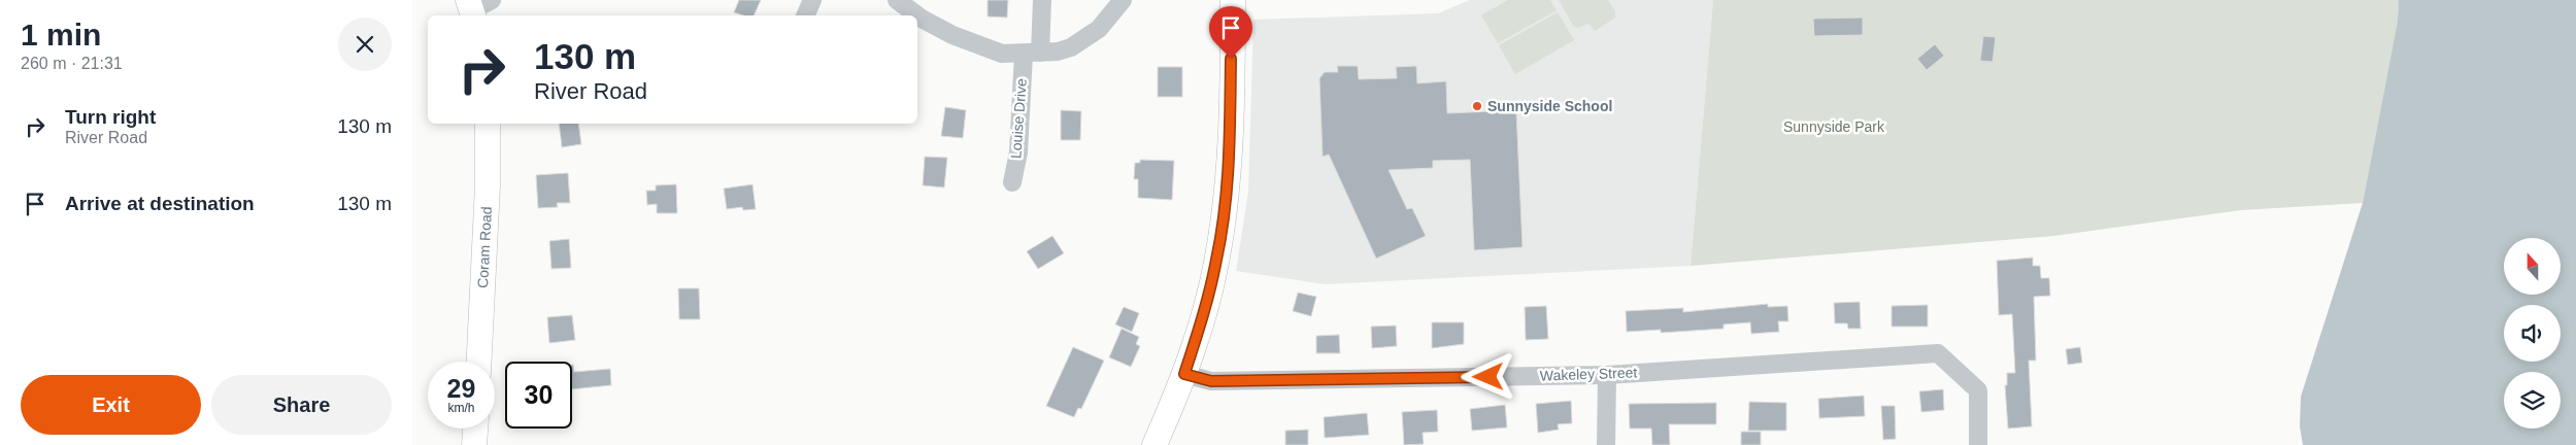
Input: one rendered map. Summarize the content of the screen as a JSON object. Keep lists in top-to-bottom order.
{
  "streets": {
    "main road": ["Coram Road"],
    "street": ["Louise Drive", "Wakeley Street"]
  },
  "parks": ["Sunnyside Park"],
  "places": ["Sunnyside School"],
  "north": "top",
  "page": {
    "heading": ["1 min", "260 m · 21:31"],
    "turn": ["130 m", "River Road"],
    "list": [
      {
        "name": "Turn right",
        "note": "River Road",
        "value": "130 m"
      },
      {
        "name": "Arrive at destination",
        "value": "130 m"
      }
    ],
    "speed": "29 km/h",
    "limit": "30",
    "buttons": ["Exit", "Share"]
  }
}
